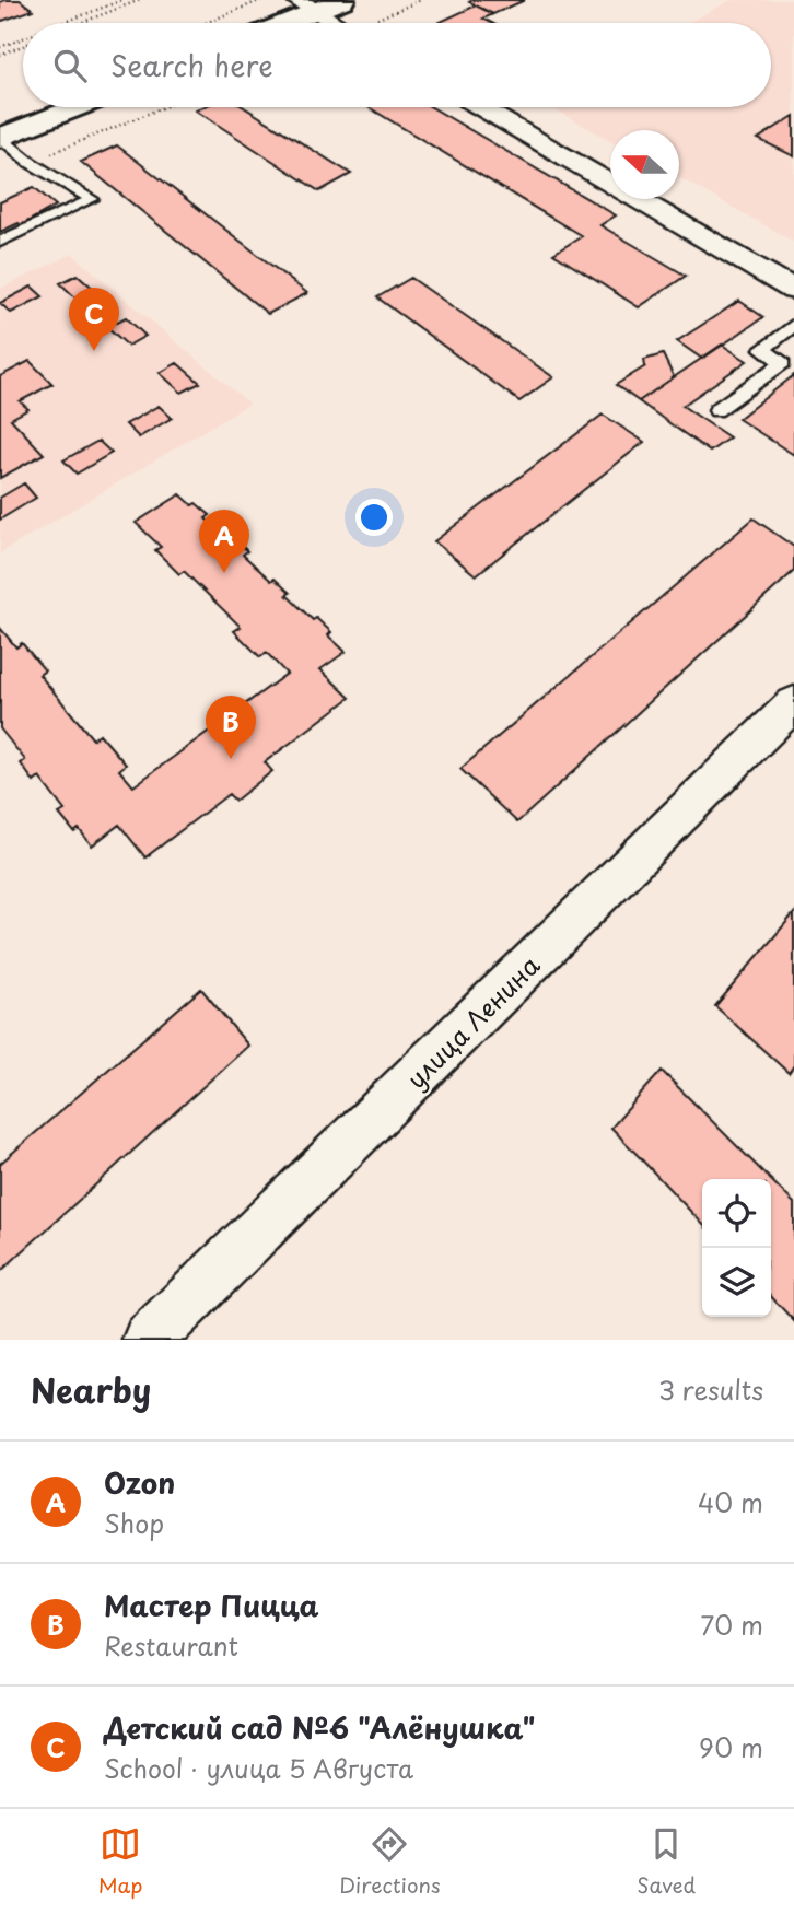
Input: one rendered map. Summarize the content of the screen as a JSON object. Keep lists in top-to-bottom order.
{
  "streets": {
    "street": ["улица Ленина"]
  },
  "north": "left",
  "page": {
    "search": "Search here",
    "pins": ["C", "A", "B"],
    "heading": ["Nearby", "3 results"],
    "list": [
      {
        "mark": "A",
        "name": "Ozon",
        "note": "Shop",
        "value": "40 m"
      },
      {
        "mark": "B",
        "name": "Мастер Пицца",
        "note": "Restaurant",
        "value": "70 m"
      },
      {
        "mark": "C",
        "name": "Детский сад №6 \"Алёнушка\"",
        "note": "School · улица 5 Августа",
        "value": "90 m"
      }
    ],
    "nav": ["Map", "Directions", "Saved"]
  }
}
